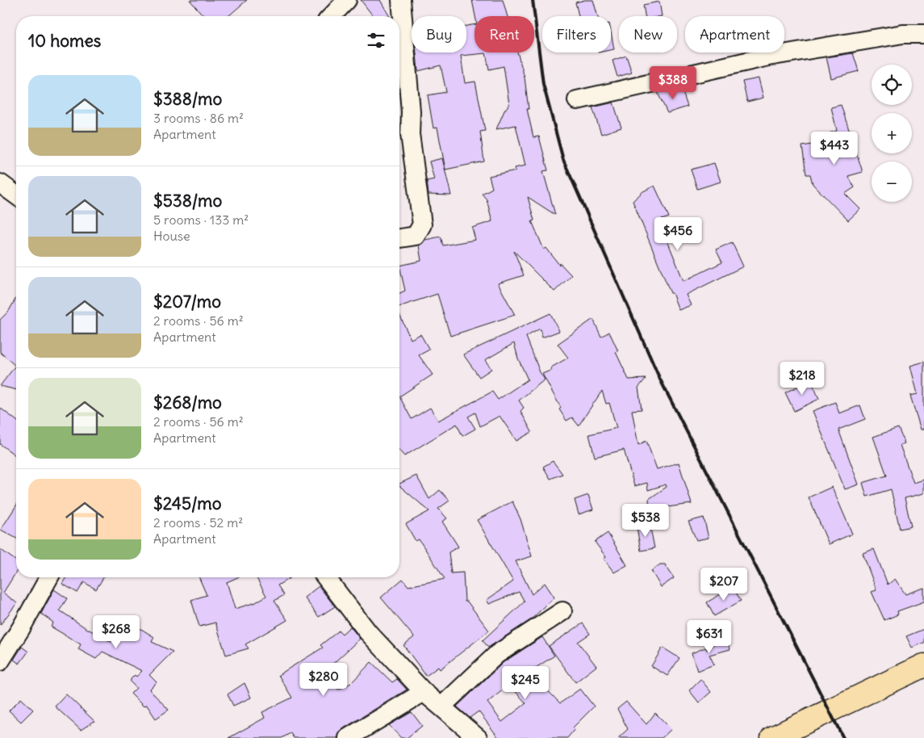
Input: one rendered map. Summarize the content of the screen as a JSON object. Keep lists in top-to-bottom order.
{
  "page": {
    "chip": [
      "Buy",
      "Rent",
      "Filters",
      "New",
      "Apartment"
    ],
    "heading": "10 homes",
    "map_buttons": ["+", "−"],
    "list": [
      {
        "name": "$388/mo",
        "note": "3 rooms · 86 m² · Apartment"
      },
      {
        "name": "$538/mo",
        "note": "5 rooms · 133 m² · House"
      },
      {
        "name": "$207/mo",
        "note": "2 rooms · 56 m² · Apartment"
      },
      {
        "name": "$268/mo",
        "note": "2 rooms · 56 m² · Apartment"
      },
      {
        "name": "$245/mo",
        "note": "2 rooms · 52 m² · Apartment"
      }
    ],
    "price": [
      "$388",
      "$443",
      "$456",
      "$218",
      "$538",
      "$207",
      "$268",
      "$631",
      "$280",
      "$245"
    ]
  }
}
